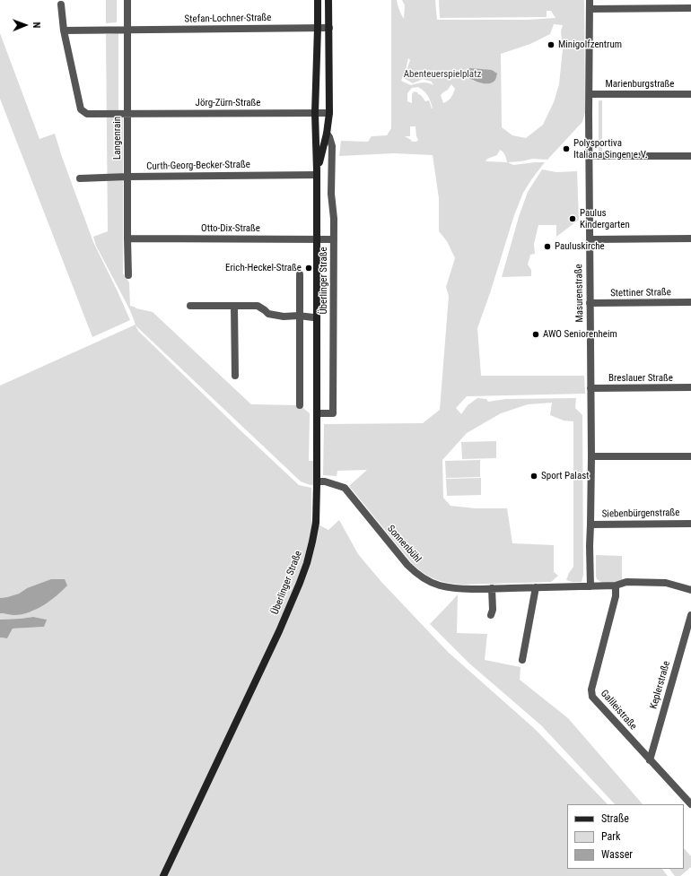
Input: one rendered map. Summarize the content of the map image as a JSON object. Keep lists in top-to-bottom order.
{
  "streets": {
    "street": [
      "Stefan-Lochner-Straße",
      "Marienburgstraße",
      "Jörg-Zürn-Straße",
      "Langenrain",
      "Curth-Georg-Becker-Straße",
      "Otto-Dix-Straße",
      "Überlinger Straße",
      "Masurenstraße",
      "Stettiner Straße",
      "Breslauer Straße",
      "Siebenbürgenstraße",
      "Sonnenbühl",
      "Keplerstraße",
      "Galileistraße"
    ]
  },
  "crossings": [
    ["Stefan-Lochner-Straße", "Jörg-Zürn-Straße"],
    ["Stefan-Lochner-Straße", "Langenrain"],
    ["Stefan-Lochner-Straße", "Überlinger Straße"],
    ["Marienburgstraße", "Masurenstraße"],
    ["Jörg-Zürn-Straße", "Langenrain"],
    ["Jörg-Zürn-Straße", "Überlinger Straße"],
    ["Langenrain", "Curth-Georg-Becker-Straße"],
    ["Langenrain", "Otto-Dix-Straße"],
    ["Curth-Georg-Becker-Straße", "Überlinger Straße"],
    ["Otto-Dix-Straße", "Überlinger Straße"],
    ["Überlinger Straße", "Sonnenbühl"],
    ["Masurenstraße", "Stettiner Straße"],
    ["Masurenstraße", "Breslauer Straße"],
    ["Masurenstraße", "Siebenbürgenstraße"],
    ["Masurenstraße", "Sonnenbühl"],
    ["Sonnenbühl", "Galileistraße"],
    ["Keplerstraße", "Galileistraße"]
  ],
  "parks": ["Abenteuerspielplatz"],
  "places": [
    "Minigolfzentrum",
    "Polysportiva Italiana Singen e.V.",
    "Paulus Kindergarten",
    "Pauluskirche",
    "Erich-Heckel-Straße",
    "AWO Seniorenheim",
    "Sport Palast"
  ],
  "legend": ["Straße", "Park", "Wasser"],
  "north": "right"
}
